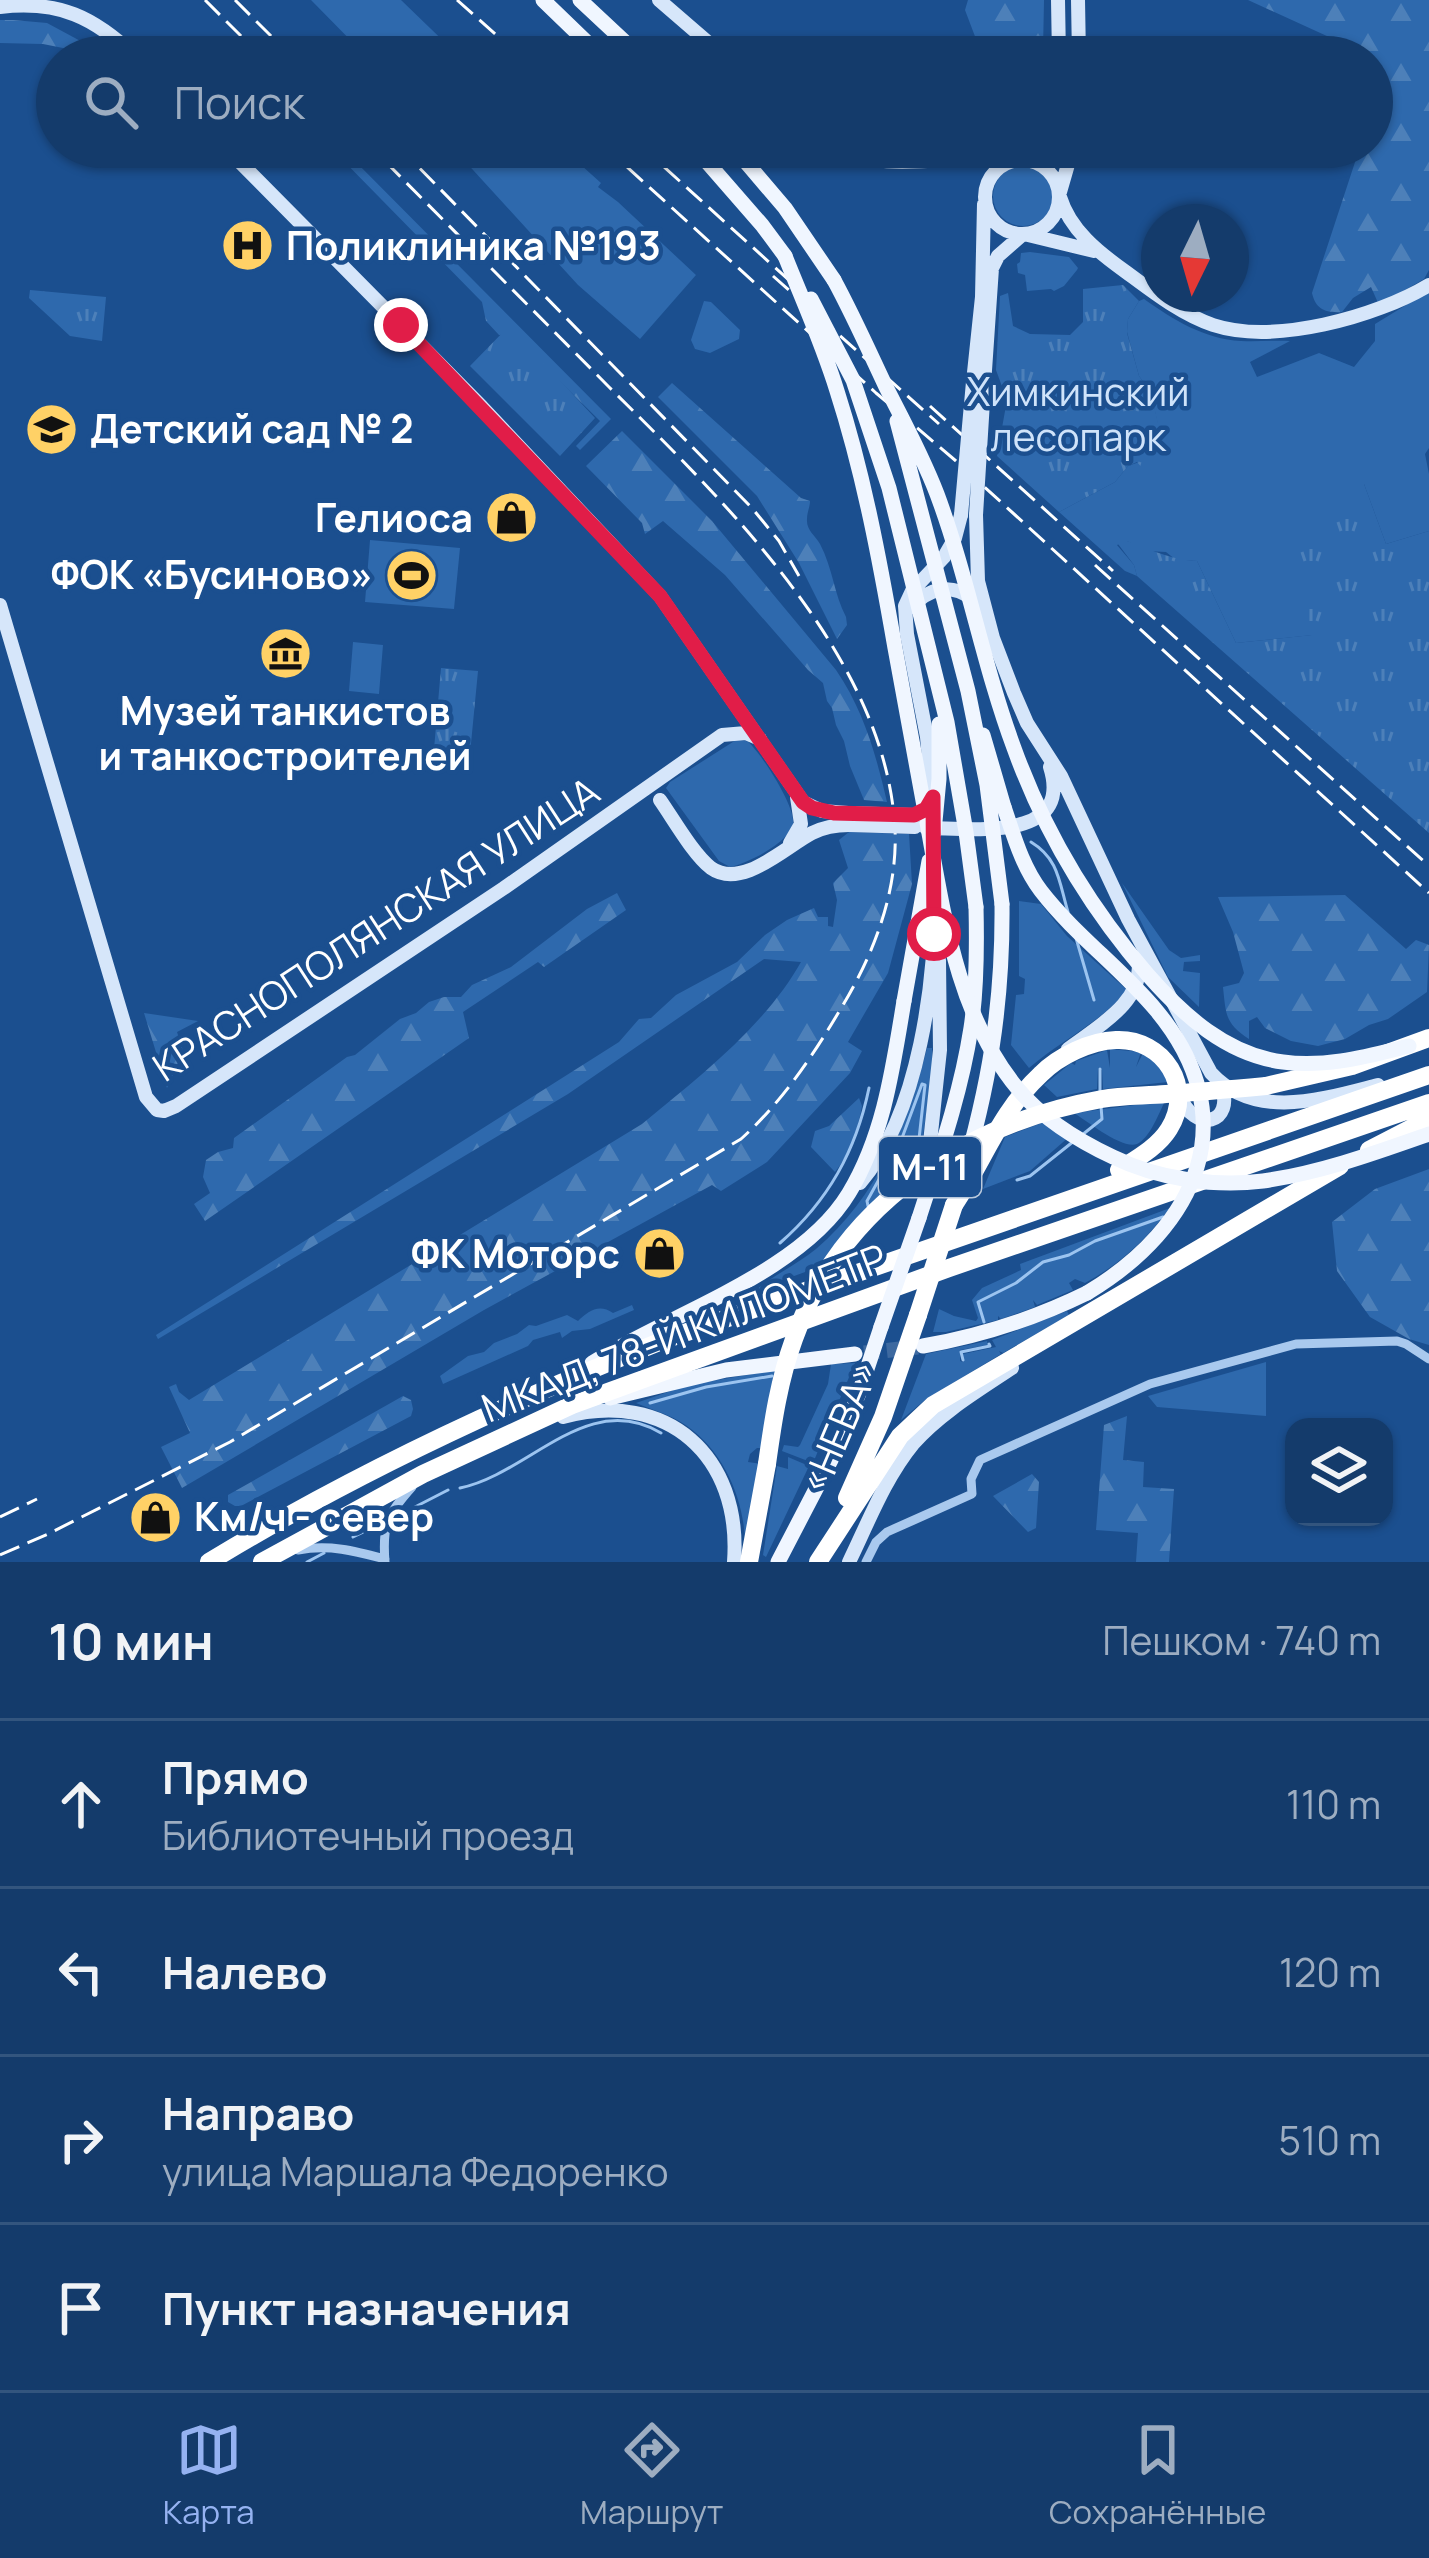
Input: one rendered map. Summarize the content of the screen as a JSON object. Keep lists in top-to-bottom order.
{
  "streets": {
    "highway": ["М-11", "МКАД, 78-Й КИЛОМЕТР", "«НЕВА»"],
    "street": ["КРАСНОПОЛЯНСКАЯ УЛИЦА"]
  },
  "crossings": [
    ["М-11", "«НЕВА»"]
  ],
  "parks": ["Химкинский лесопарк"],
  "places": {
    "hospital": ["Поликлиника №193"],
    "school or university": ["Детский сад № 2"],
    "shop": ["Гелиоса", "ФК Моторс", "Км/ч - север"],
    "sports": ["ФОК «Бусиново»"],
    "museum": ["Музей танкистов и танкостроителей"]
  },
  "north": "bottom",
  "page": {
    "search": "Поиск",
    "heading": ["10 мин", "Пешком · 740 m"],
    "list": [
      ["Прямо", "Библиотечный проезд", "110 m"],
      ["Налево", "120 m"],
      ["Направо", "улица Маршала Федоренко", "510 m"],
      "Пункт назначения"
    ],
    "nav": ["Карта", "Маршрут", "Сохранённые"]
  }
}
